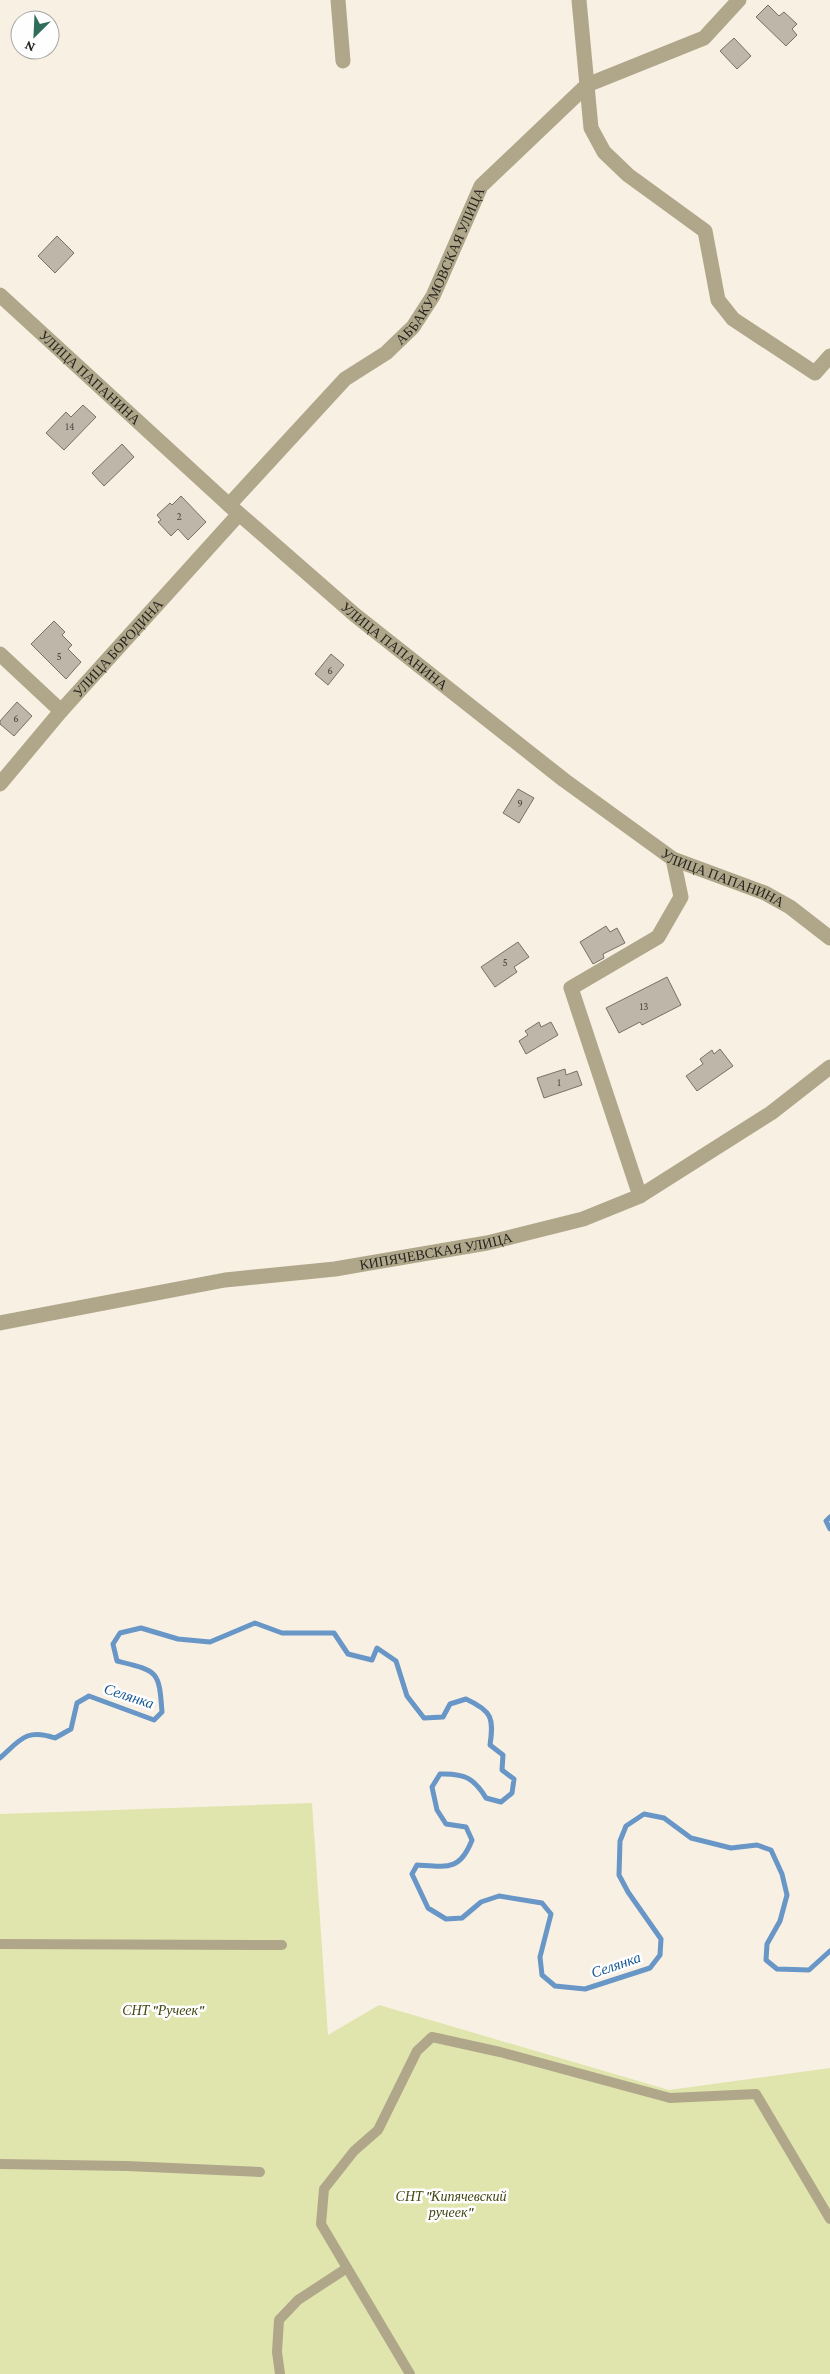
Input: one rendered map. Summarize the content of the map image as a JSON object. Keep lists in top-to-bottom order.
{
  "streets": {
    "street": [
      "АББАКУМОВСКАЯ УЛИЦА",
      "УЛИЦА ПАПАНИНА",
      "УЛИЦА БОРОДИНА",
      "КИПЯЧЕВСКАЯ УЛИЦА"
    ]
  },
  "crossings": [
    ["АББАКУМОВСКАЯ УЛИЦА", "УЛИЦА ПАПАНИНА"],
    ["АББАКУМОВСКАЯ УЛИЦА", "УЛИЦА БОРОДИНА"],
    ["УЛИЦА ПАПАНИНА", "УЛИЦА БОРОДИНА"]
  ],
  "water": ["Селянка"],
  "parks": ["СНТ \"Ручеек\"", "СНТ \"Кипячевский ручеек\""],
  "house_numbers": [
    "14",
    "2",
    "5",
    "6",
    "6",
    "9",
    "5",
    "13",
    "1"
  ],
  "north": "bottom left"
}
